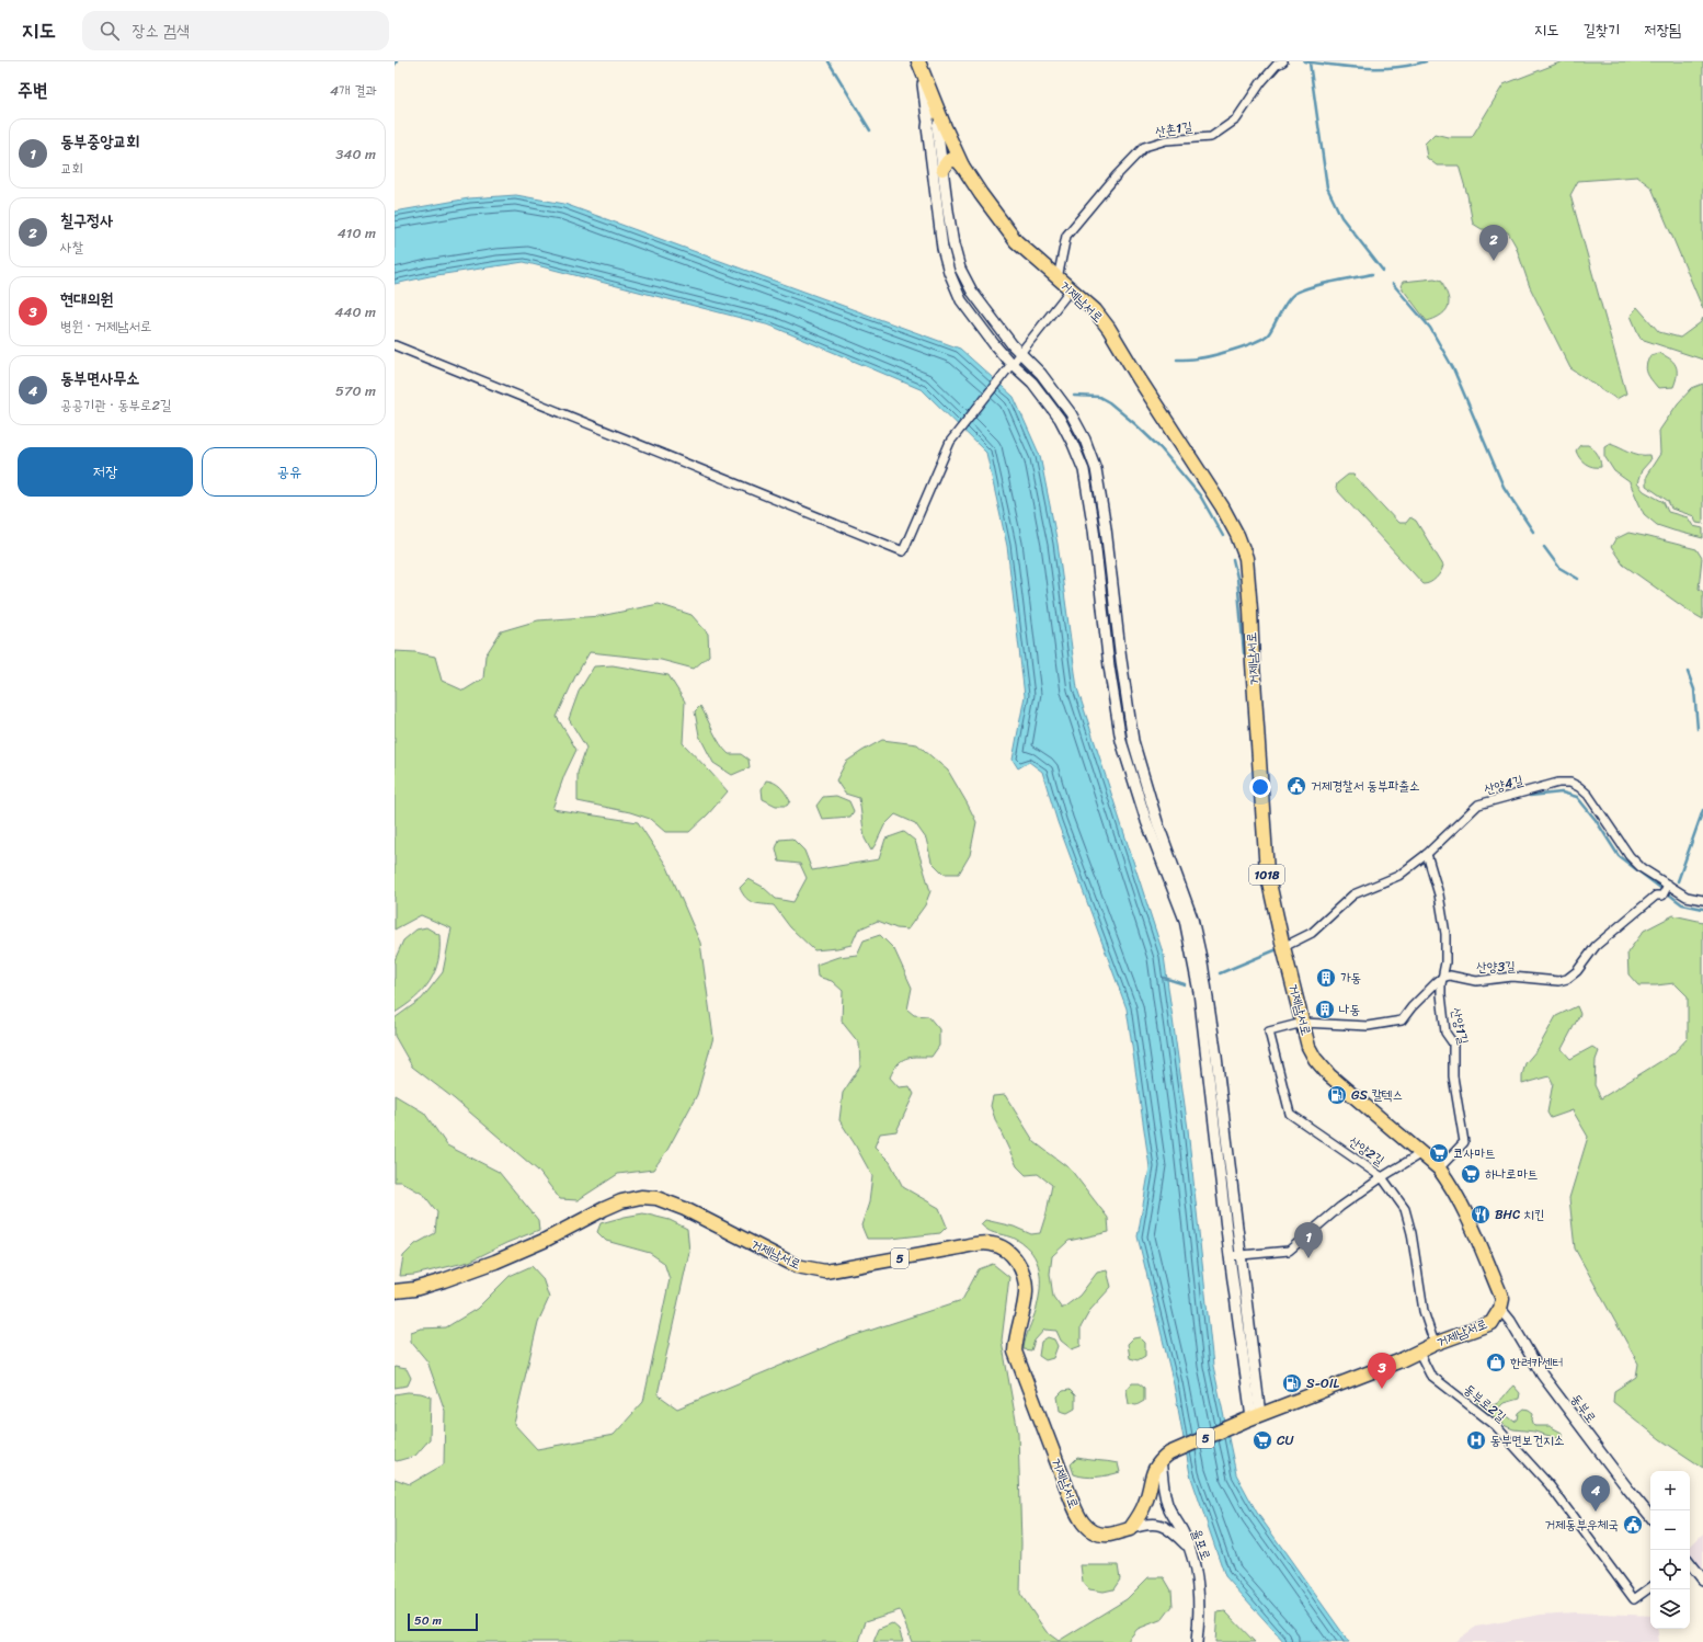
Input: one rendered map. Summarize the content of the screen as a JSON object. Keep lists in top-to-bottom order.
{
  "streets": {
    "main road": ["거제남서로", "1018", "5"],
    "street": [
      "산촌1길",
      "산양4길",
      "산양3길",
      "산양1길",
      "산양2길",
      "동부로2길",
      "동부로",
      "율포로"
    ]
  },
  "crossings": [
    ["산촌1길", "거제남서로"],
    ["거제남서로", "산양4길"],
    ["거제남서로", "산양1길"],
    ["거제남서로", "산양2길"],
    ["거제남서로", "동부로2길"],
    ["거제남서로", "동부로"],
    ["거제남서로", "율포로"],
    ["산양4길", "산양3길"],
    ["산양4길", "산양1길"],
    ["산양3길", "산양1길"]
  ],
  "places": {
    "public building": ["거제경찰서 동부파출소", "거제동부우체국"],
    "building": ["가동", "나동"],
    "fuel station": ["GS 칼텍스", "S-OIL"],
    "supermarket": ["코사마트", "하나로마트", "CU"],
    "restaurant": ["BHC 치킨"],
    "shop": ["한려카센터"],
    "hospital": ["동부면보건지소"]
  },
  "scale_bar": "50 m",
  "page": {
    "header": "지도",
    "search": "장소 검색",
    "nav": ["지도", "길찾기", "저장됨"],
    "heading": ["주변", "4개 결과"],
    "list": [
      {
        "mark": "1",
        "name": "동부중앙교회",
        "note": "교회",
        "value": "340 m"
      },
      {
        "mark": "2",
        "name": "칠구정사",
        "note": "사찰",
        "value": "410 m"
      },
      {
        "mark": "3",
        "name": "현대의원",
        "note": "병원 · 거제남서로",
        "value": "440 m"
      },
      {
        "mark": "4",
        "name": "동부면사무소",
        "note": "공공기관 · 동부로2길",
        "value": "570 m"
      }
    ],
    "pins": [
      "2",
      "1",
      "3",
      "4"
    ],
    "buttons": ["저장", "공유"],
    "map_buttons": ["+", "−"],
    "scale": "50 m"
  }
}
